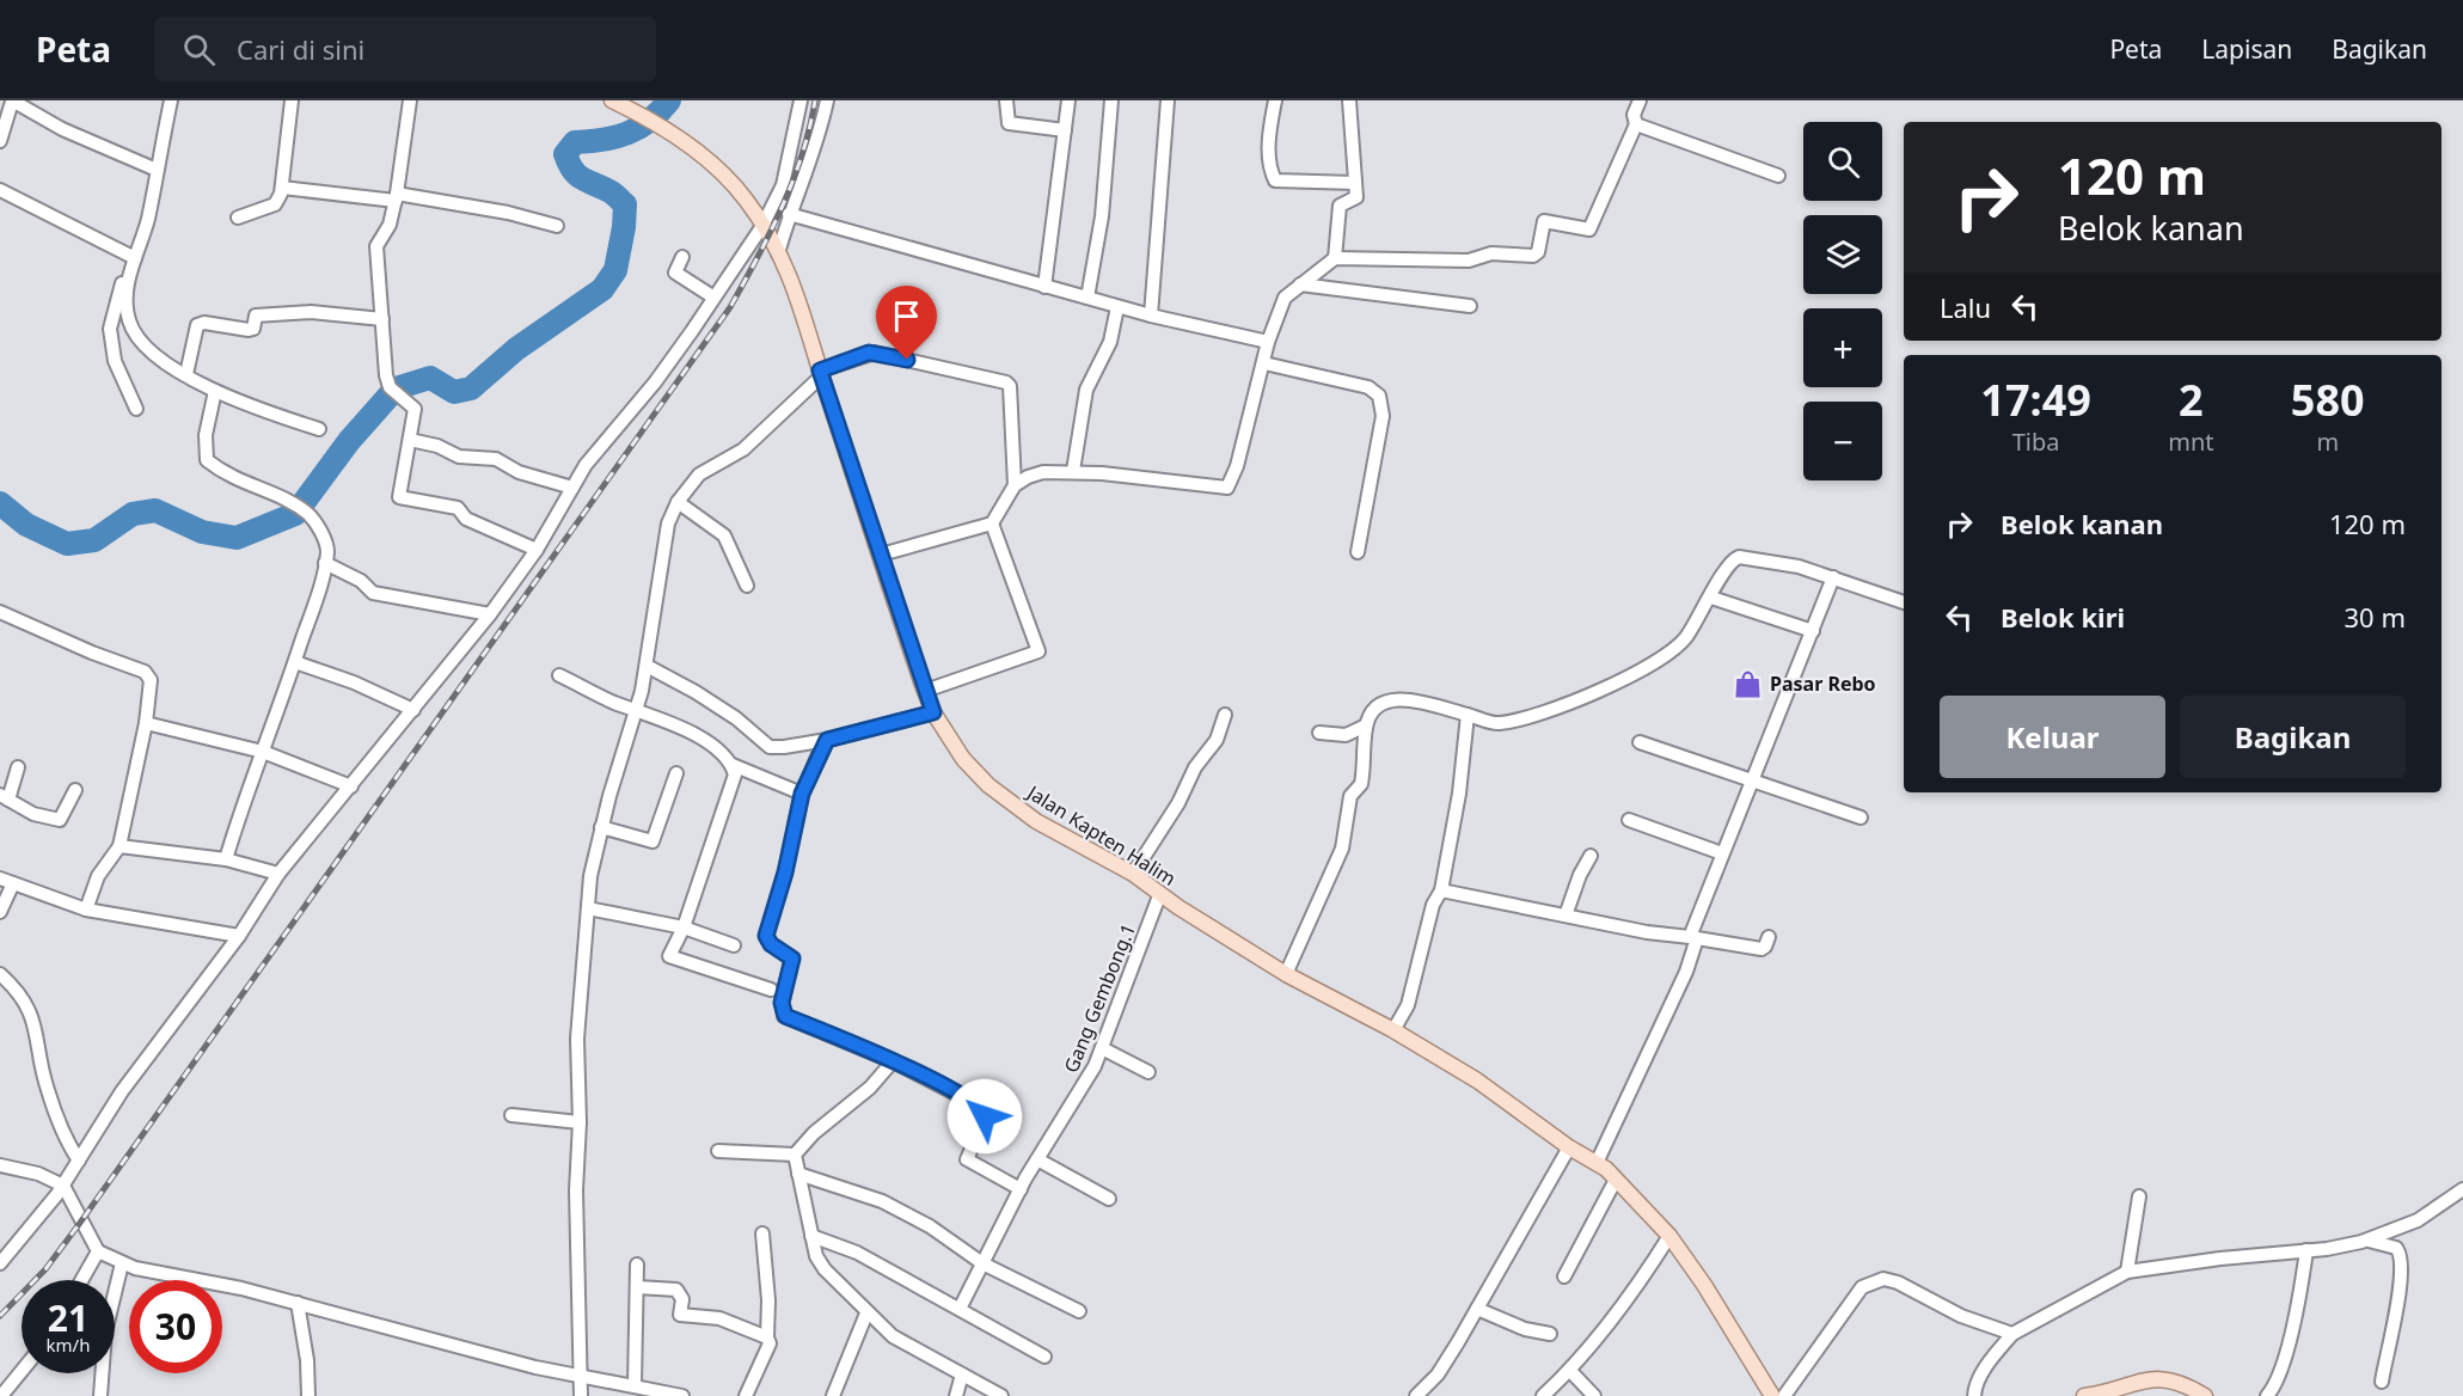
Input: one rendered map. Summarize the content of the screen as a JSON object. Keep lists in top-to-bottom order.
{
  "streets": {
    "main road": ["Jalan Kapten Halim"],
    "street": ["Gang Gembong.1"]
  },
  "crossings": [
    ["Jalan Kapten Halim", "Gang Gembong.1"]
  ],
  "places": {
    "shop": ["Pasar Rebo"]
  },
  "page": {
    "header": "Peta",
    "search": "Cari di sini",
    "nav": ["Peta", "Lapisan", "Bagikan"],
    "map_buttons": ["+", "−"],
    "turn": ["120 m", "Belok kanan"],
    "then": "Lalu",
    "eta": [
      "17:49",
      "Tiba",
      "2",
      "mnt",
      "580",
      "m"
    ],
    "list": [
      {
        "name": "Belok kanan",
        "value": "120 m"
      },
      {
        "name": "Belok kiri",
        "value": "30 m"
      }
    ],
    "buttons": ["Keluar", "Bagikan"],
    "speed": "21 km/h",
    "limit": "30"
  }
}
